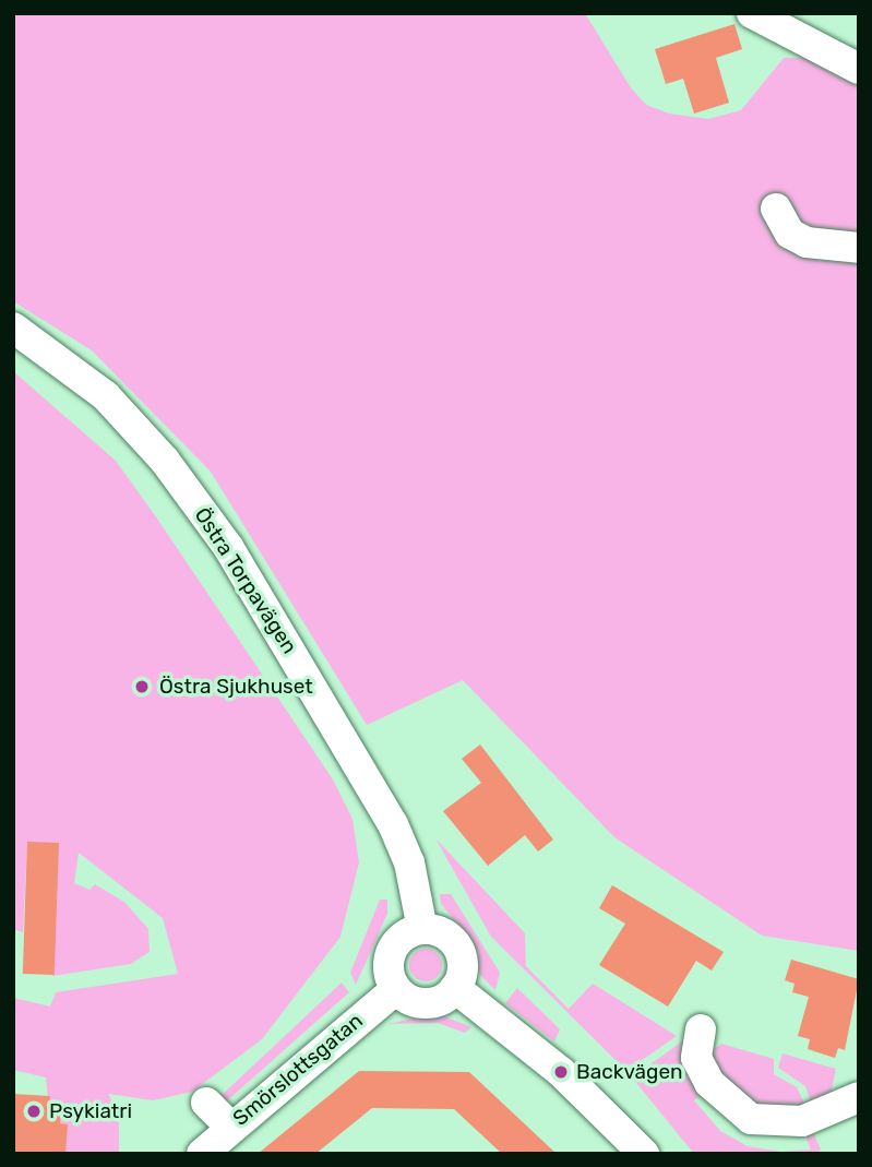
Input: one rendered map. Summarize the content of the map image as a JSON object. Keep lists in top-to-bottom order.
{
  "streets": {
    "street": ["Östra Torpavägen", "Smörslottsgatan"]
  },
  "crossings": [
    ["Östra Torpavägen", "Smörslottsgatan"]
  ],
  "places": ["Östra Sjukhuset", "Backvägen", "Psykiatri"]
}
